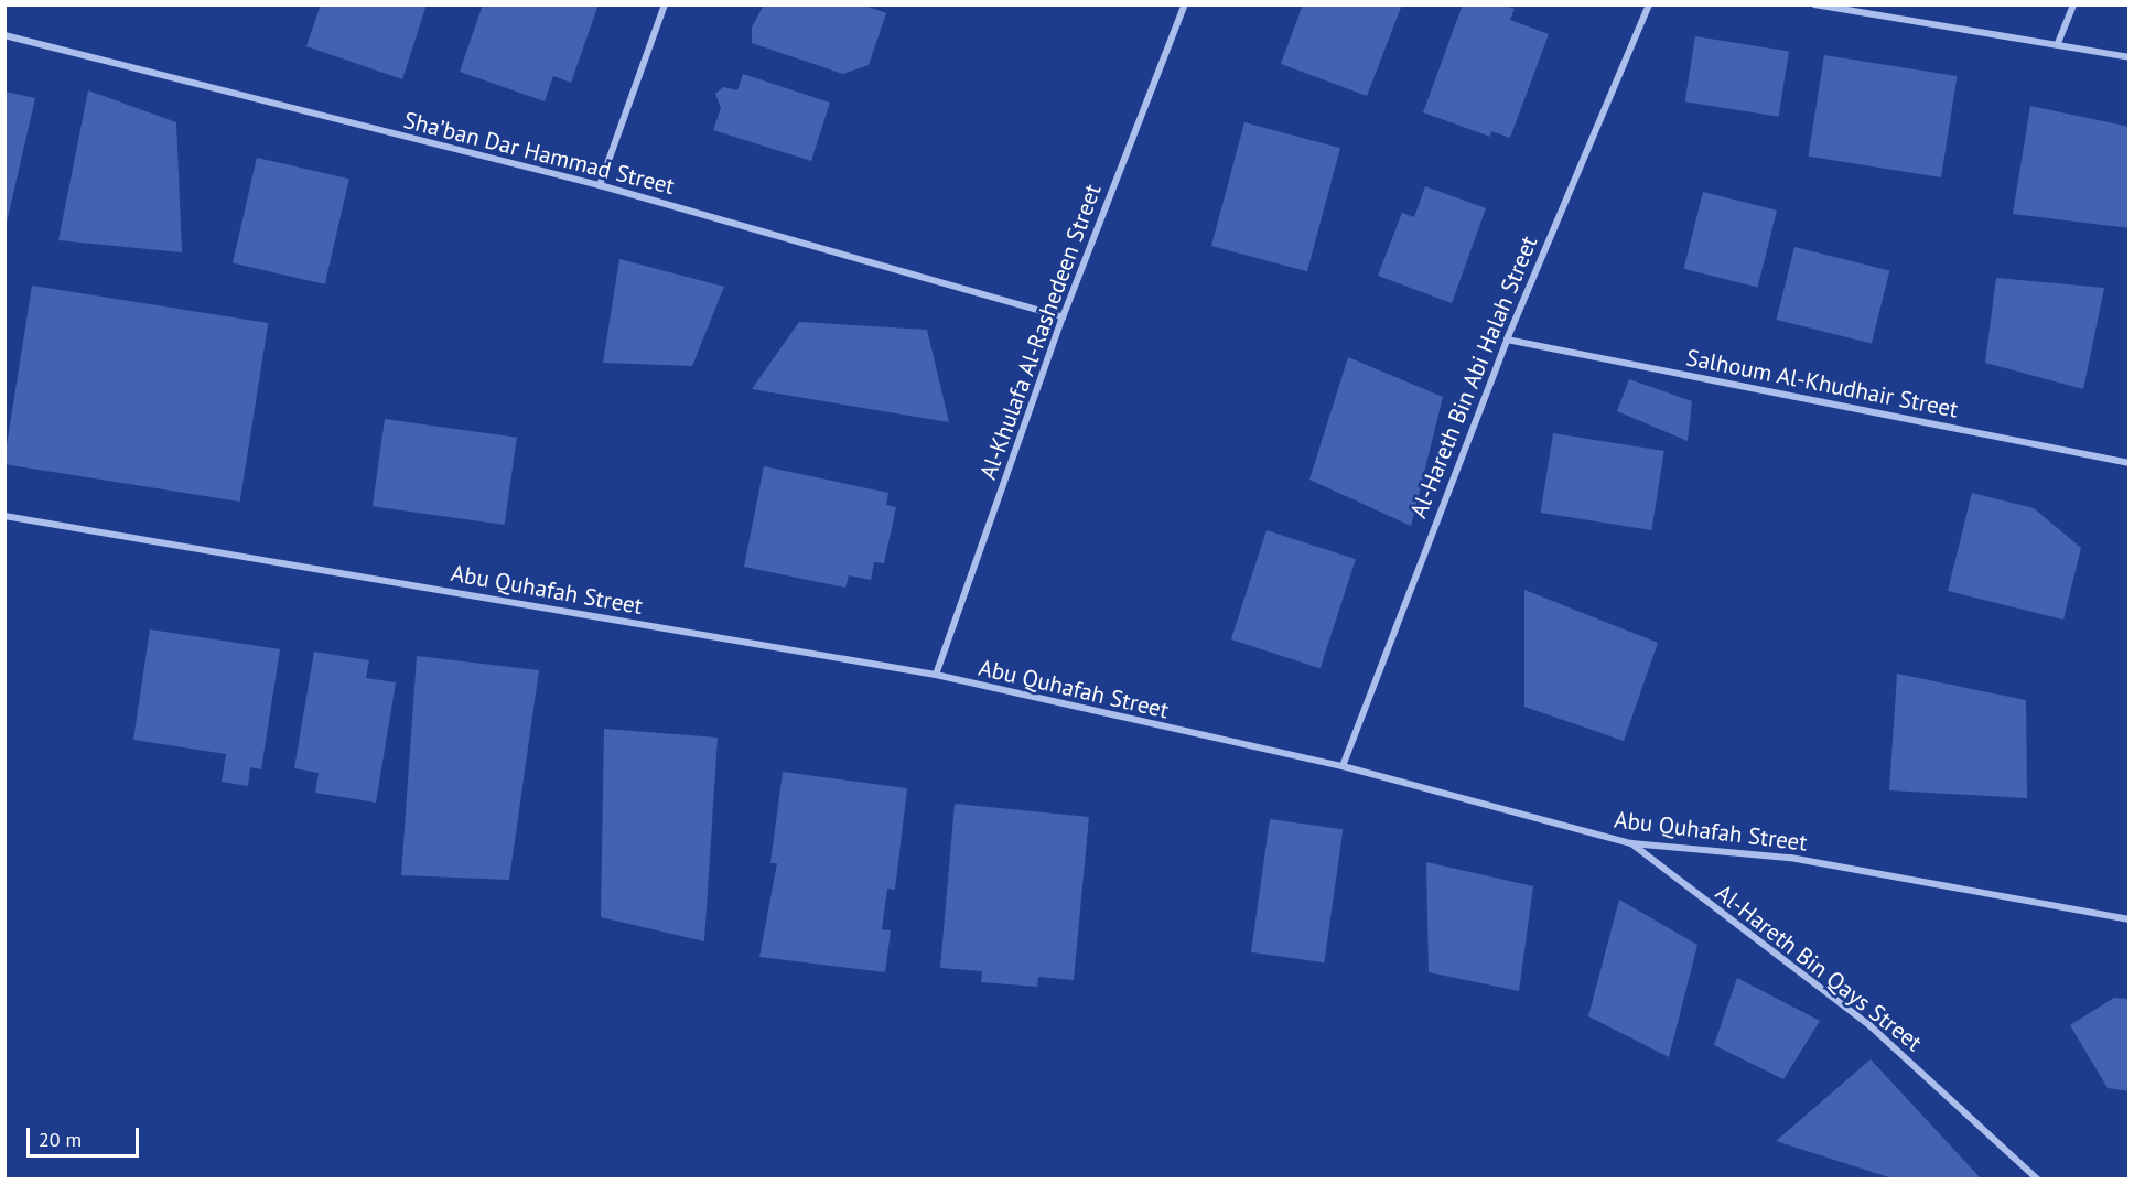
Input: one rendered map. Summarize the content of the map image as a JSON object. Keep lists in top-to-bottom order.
{
  "streets": {
    "street": [
      "Sha’ban Dar Hammad Street",
      "Al-Khulafa Al-Rashedeen Street",
      "Al-Hareth Bin Abi Halah Street",
      "Salhoum Al-Khudhair Street",
      "Abu Quhafah Street",
      "Al-Hareth Bin Qays Street"
    ]
  },
  "crossings": [
    ["Sha’ban Dar Hammad Street", "Al-Khulafa Al-Rashedeen Street"],
    ["Al-Khulafa Al-Rashedeen Street", "Abu Quhafah Street"],
    ["Al-Hareth Bin Abi Halah Street", "Salhoum Al-Khudhair Street"],
    ["Al-Hareth Bin Abi Halah Street", "Abu Quhafah Street"],
    ["Abu Quhafah Street", "Al-Hareth Bin Qays Street"]
  ],
  "scale_bar": "20 m"
}
